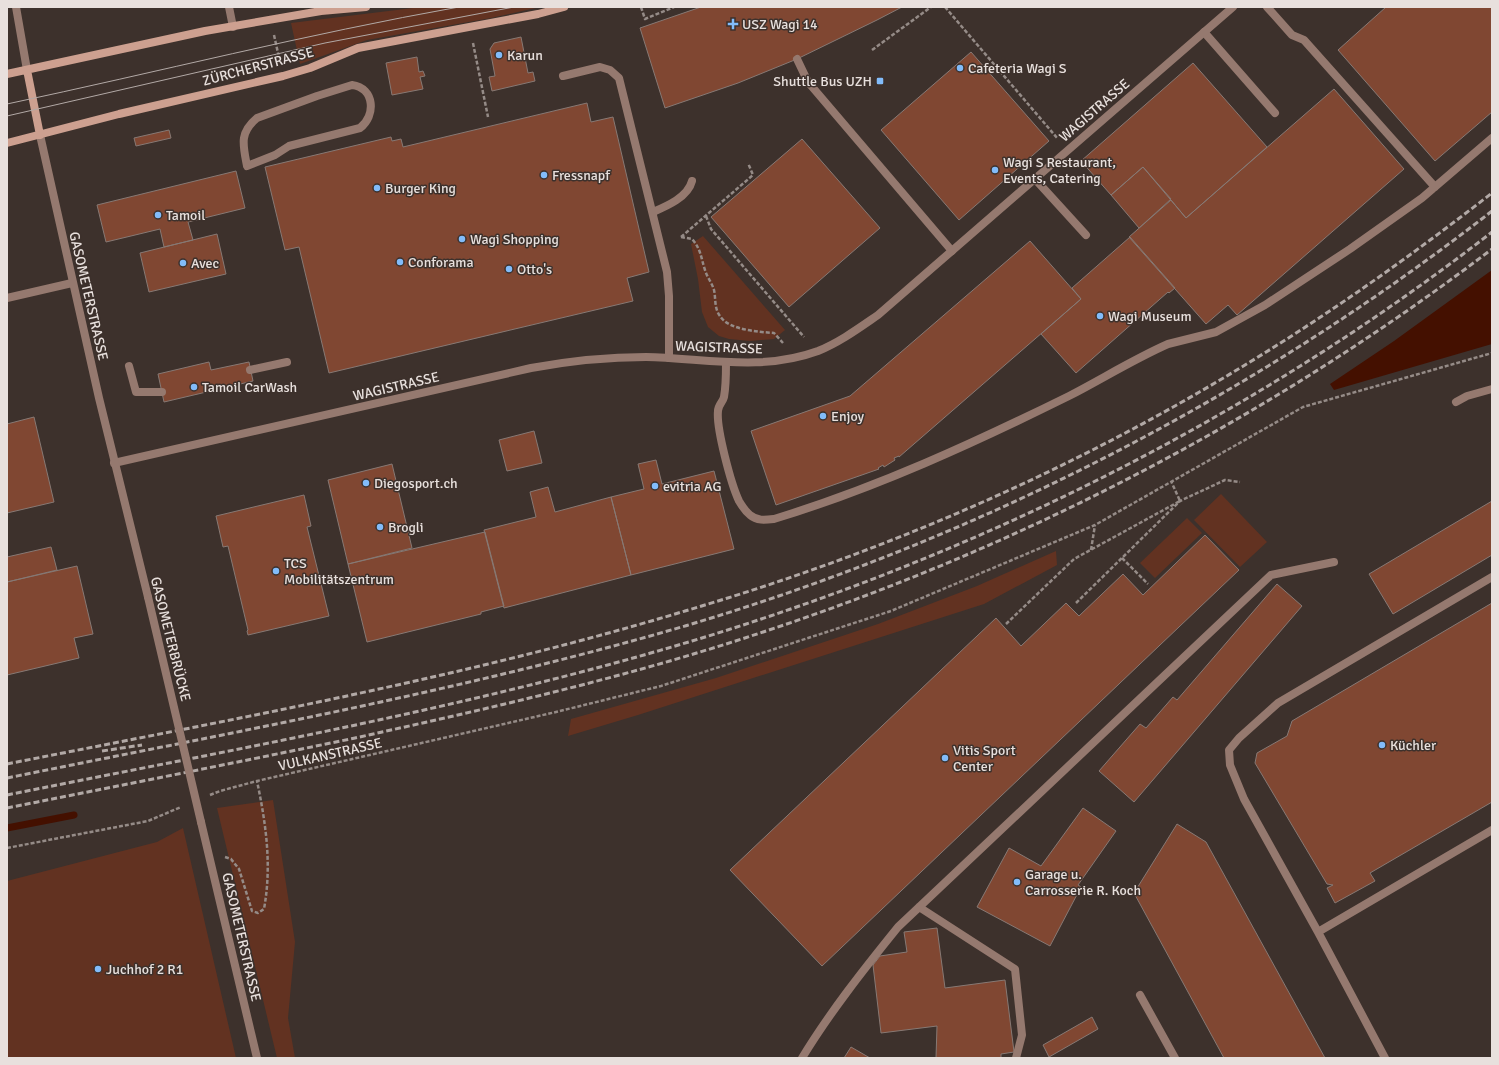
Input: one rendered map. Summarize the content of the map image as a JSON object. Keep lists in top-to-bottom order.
{
  "streets": {
    "main road": ["ZÜRCHERSTRASSE"],
    "street": ["WAGISTRASSE", "GASOMETERSTRASSE", "GASOMETERBRÜCKE"],
    "path": ["VULKANSTRASSE"]
  },
  "crossings": [
    ["ZÜRCHERSTRASSE", "GASOMETERSTRASSE"],
    ["WAGISTRASSE", "GASOMETERSTRASSE"],
    ["WAGISTRASSE", "GASOMETERBRÜCKE"],
    ["GASOMETERSTRASSE", "GASOMETERBRÜCKE"]
  ],
  "places": {
    "health": ["USZ Wagi 14"],
    "other": [
      "Karun",
      "Cafeteria Wagi S",
      "Wagi S Restaurant, Events, Catering",
      "Fressnapf",
      "Burger King",
      "Tamoil",
      "Wagi Shopping",
      "Conforama",
      "Avec",
      "Otto's",
      "Wagi Museum",
      "Tamoil CarWash",
      "Enjoy",
      "Diegosport.ch",
      "evitria AG",
      "Brogli",
      "TCS Mobilitätszentrum",
      "Küchler",
      "Vitis Sport Center",
      "Garage u. Carrosserie R. Koch",
      "Juchhof 2 R1"
    ],
    "transit": ["Shuttle Bus UZH"]
  }
}
